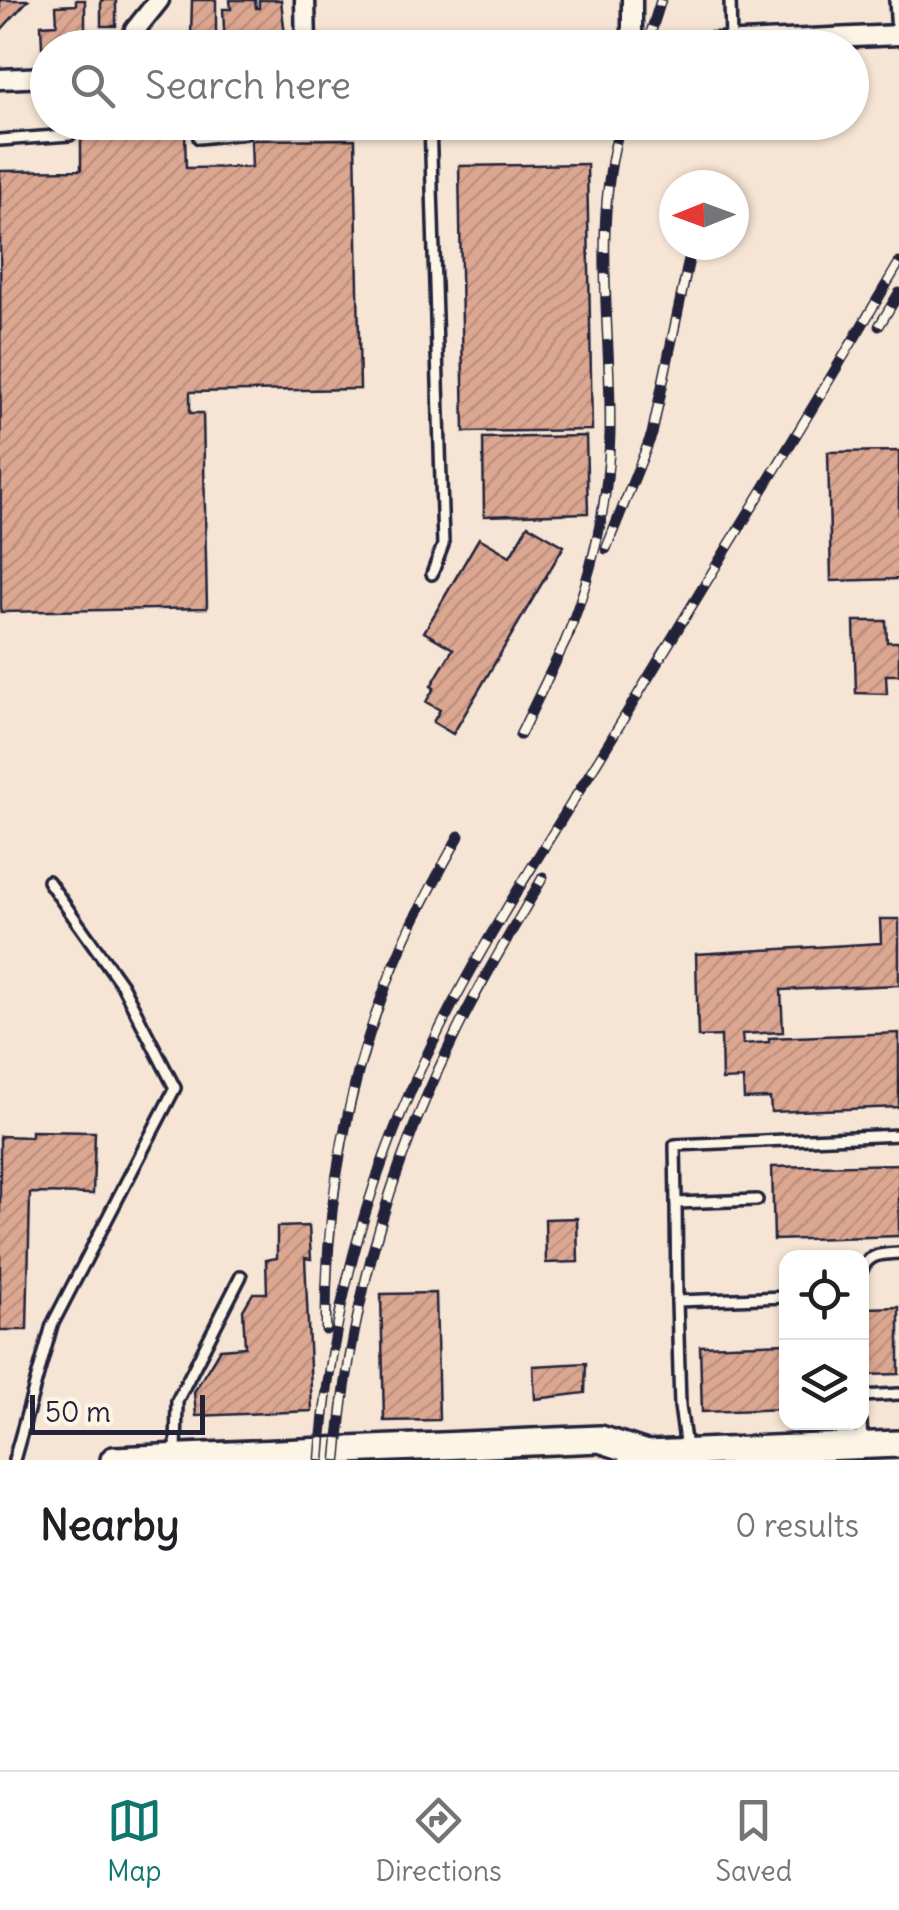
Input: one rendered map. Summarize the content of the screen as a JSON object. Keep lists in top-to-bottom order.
{
  "scale_bar": "50 m",
  "north": "left",
  "page": {
    "search": "Search here",
    "scale": "50 m",
    "heading": ["Nearby", "0 results"],
    "nav": ["Map", "Directions", "Saved"]
  }
}
